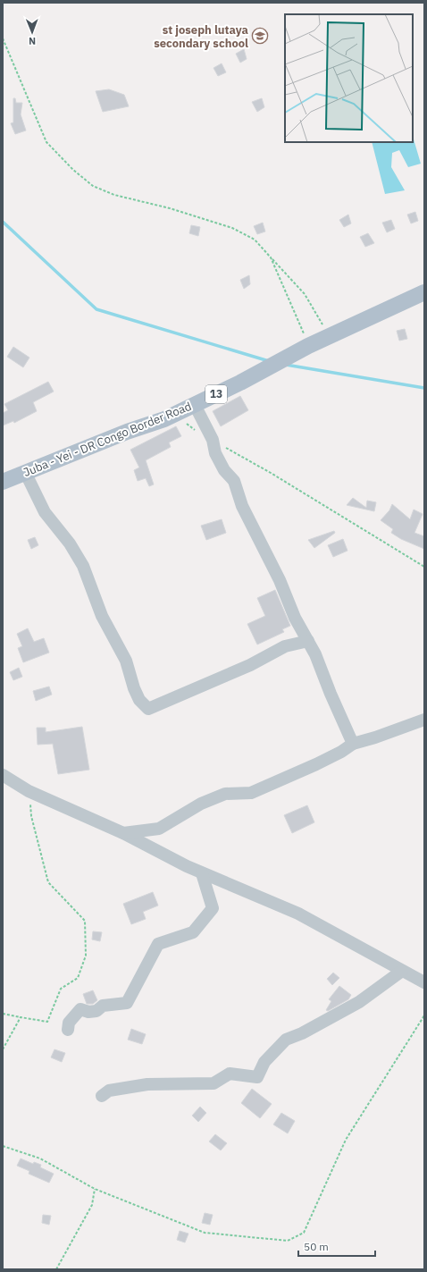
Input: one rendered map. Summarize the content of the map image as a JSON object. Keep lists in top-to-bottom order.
{
  "streets": {
    "main road": ["13", "Juba - Yei - DR Congo Border Road"]
  },
  "places": {
    "school or university": ["st joseph lutaya secondary school"]
  },
  "scale_bar": "50 m",
  "north": "bottom"
}
